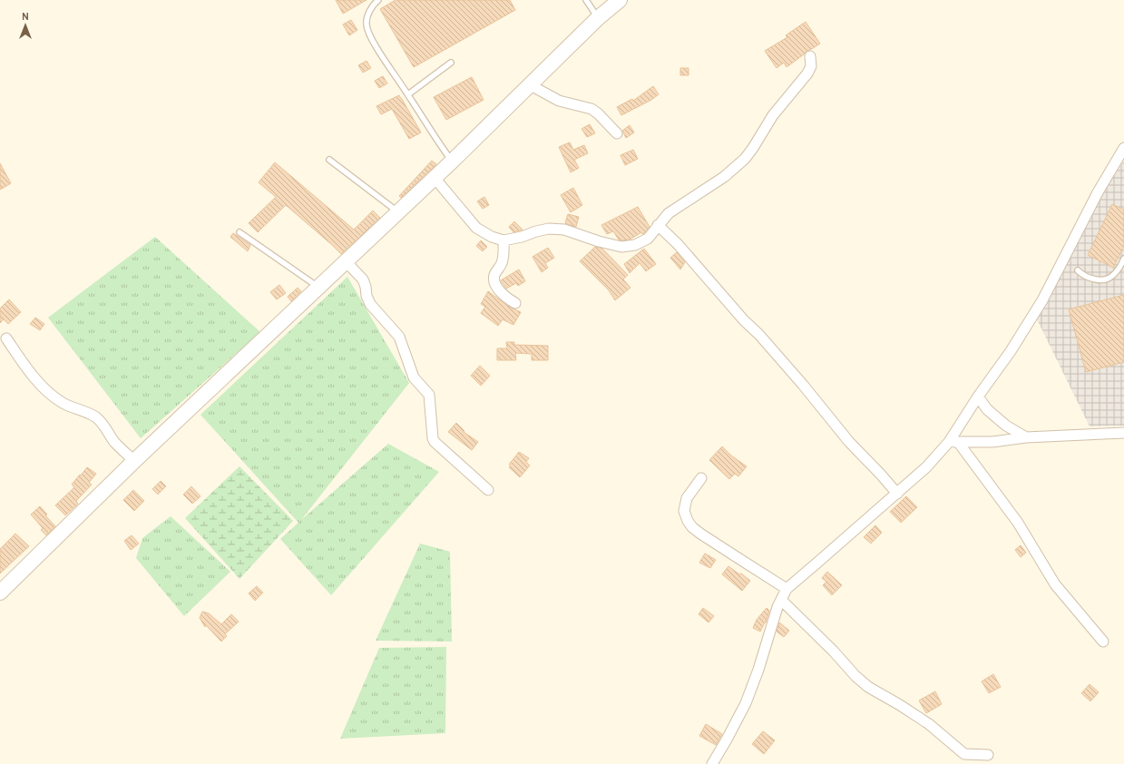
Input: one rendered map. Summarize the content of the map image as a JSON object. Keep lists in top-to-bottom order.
{
  "north": "top"
}
